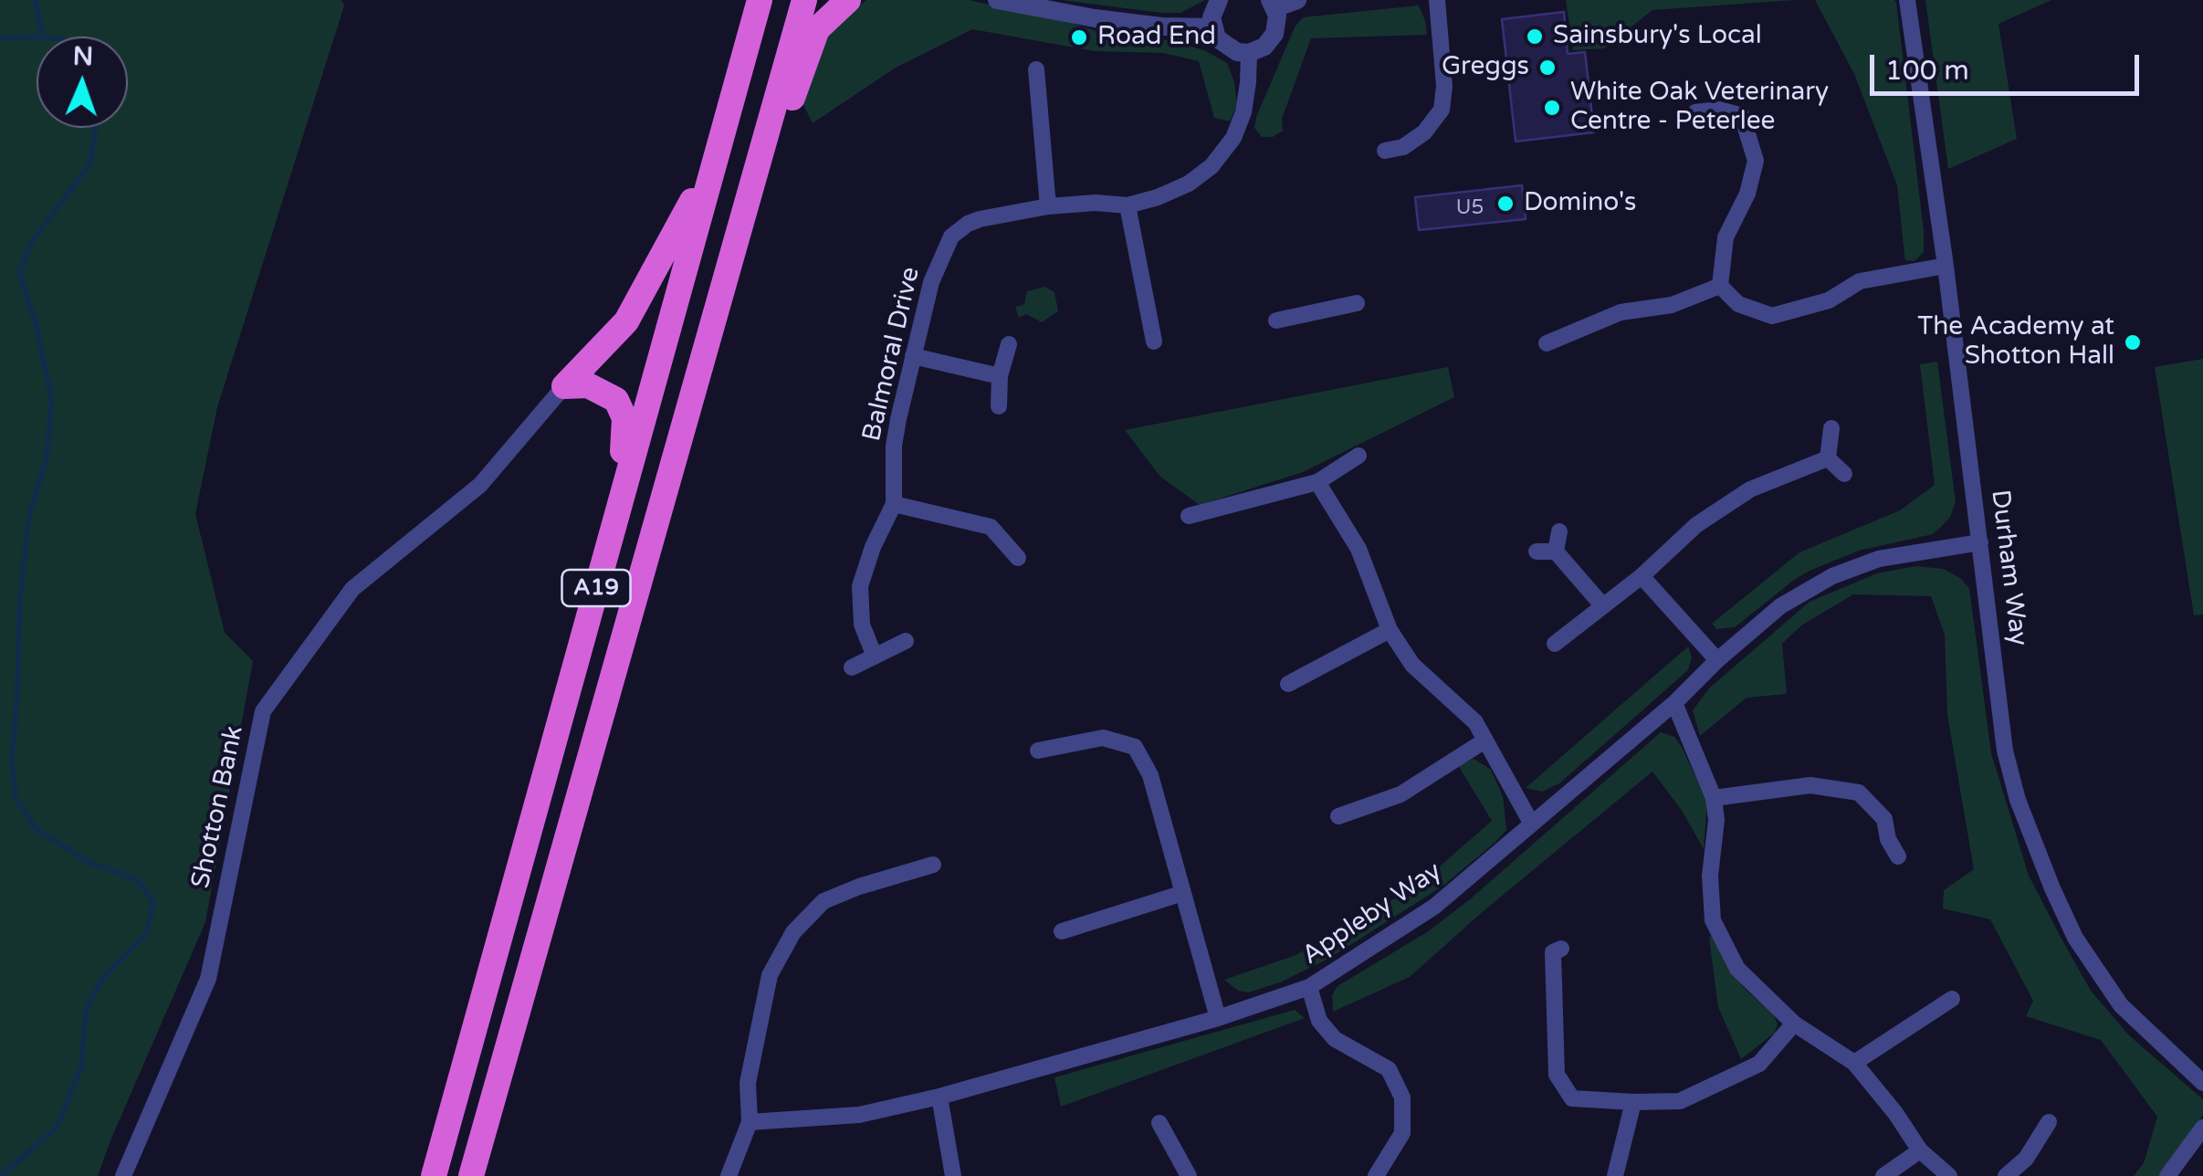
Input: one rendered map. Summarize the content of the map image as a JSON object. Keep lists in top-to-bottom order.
{
  "streets": {
    "highway": ["A19"],
    "street": [
      "Balmoral Drive",
      "Durham Way",
      "Shotton Bank",
      "Appleby Way"
    ]
  },
  "crossings": [
    ["Durham Way", "Appleby Way"]
  ],
  "places": [
    "Sainsbury's Local",
    "Road End",
    "Greggs",
    "White Oak Veterinary Centre - Peterlee",
    "Domino's",
    "The Academy at Shotton Hall"
  ],
  "house_numbers": ["U5"],
  "scale_bar": "100 m",
  "north": "top"
}
